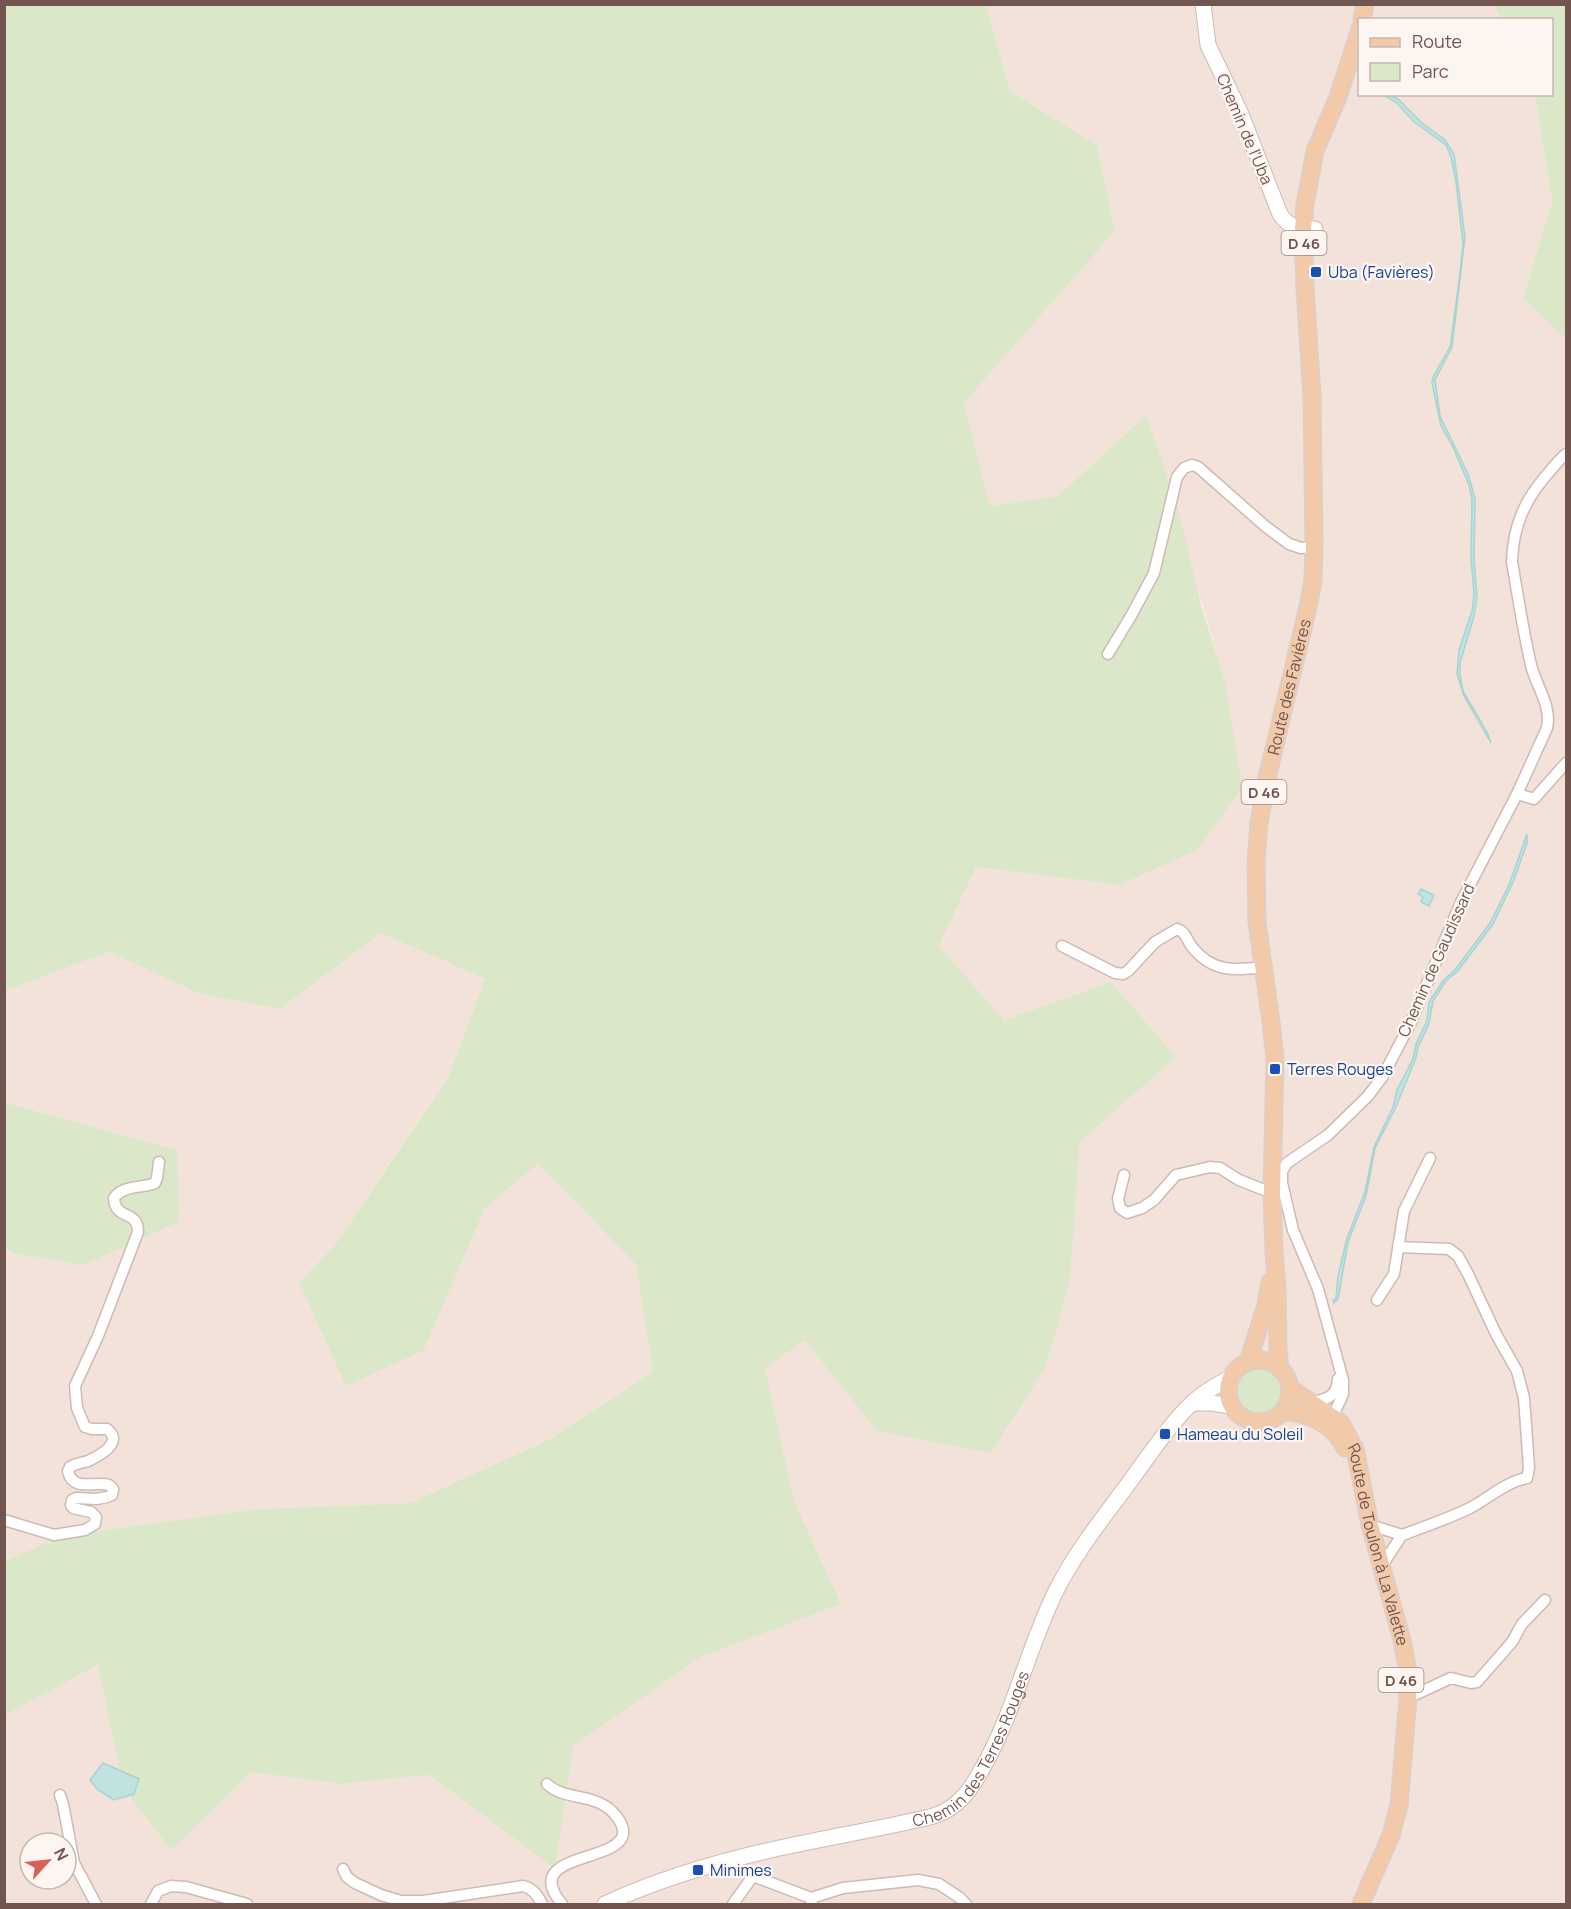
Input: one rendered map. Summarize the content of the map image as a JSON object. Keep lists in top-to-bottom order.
{
  "streets": {
    "main road": [
      "Chemin de l'Uba",
      "D 46",
      "Route des Favières",
      "Route de Toulon à La Valette",
      "Chemin des Terres Rouges"
    ],
    "street": ["Chemin de Gaudissard"]
  },
  "crossings": [
    ["Chemin de l'Uba", "D 46"],
    ["Chemin de l'Uba", "Route des Favières"],
    ["D 46", "Route des Favières"],
    ["D 46", "Route de Toulon à La Valette"],
    ["D 46", "Chemin des Terres Rouges"],
    ["Route de Toulon à La Valette", "Chemin des Terres Rouges"]
  ],
  "places": {
    "transit": [
      "Uba (Favières)",
      "Terres Rouges",
      "Hameau du Soleil",
      "Minimes"
    ]
  },
  "legend": ["Route", "Parc"],
  "north": "top right"
}
